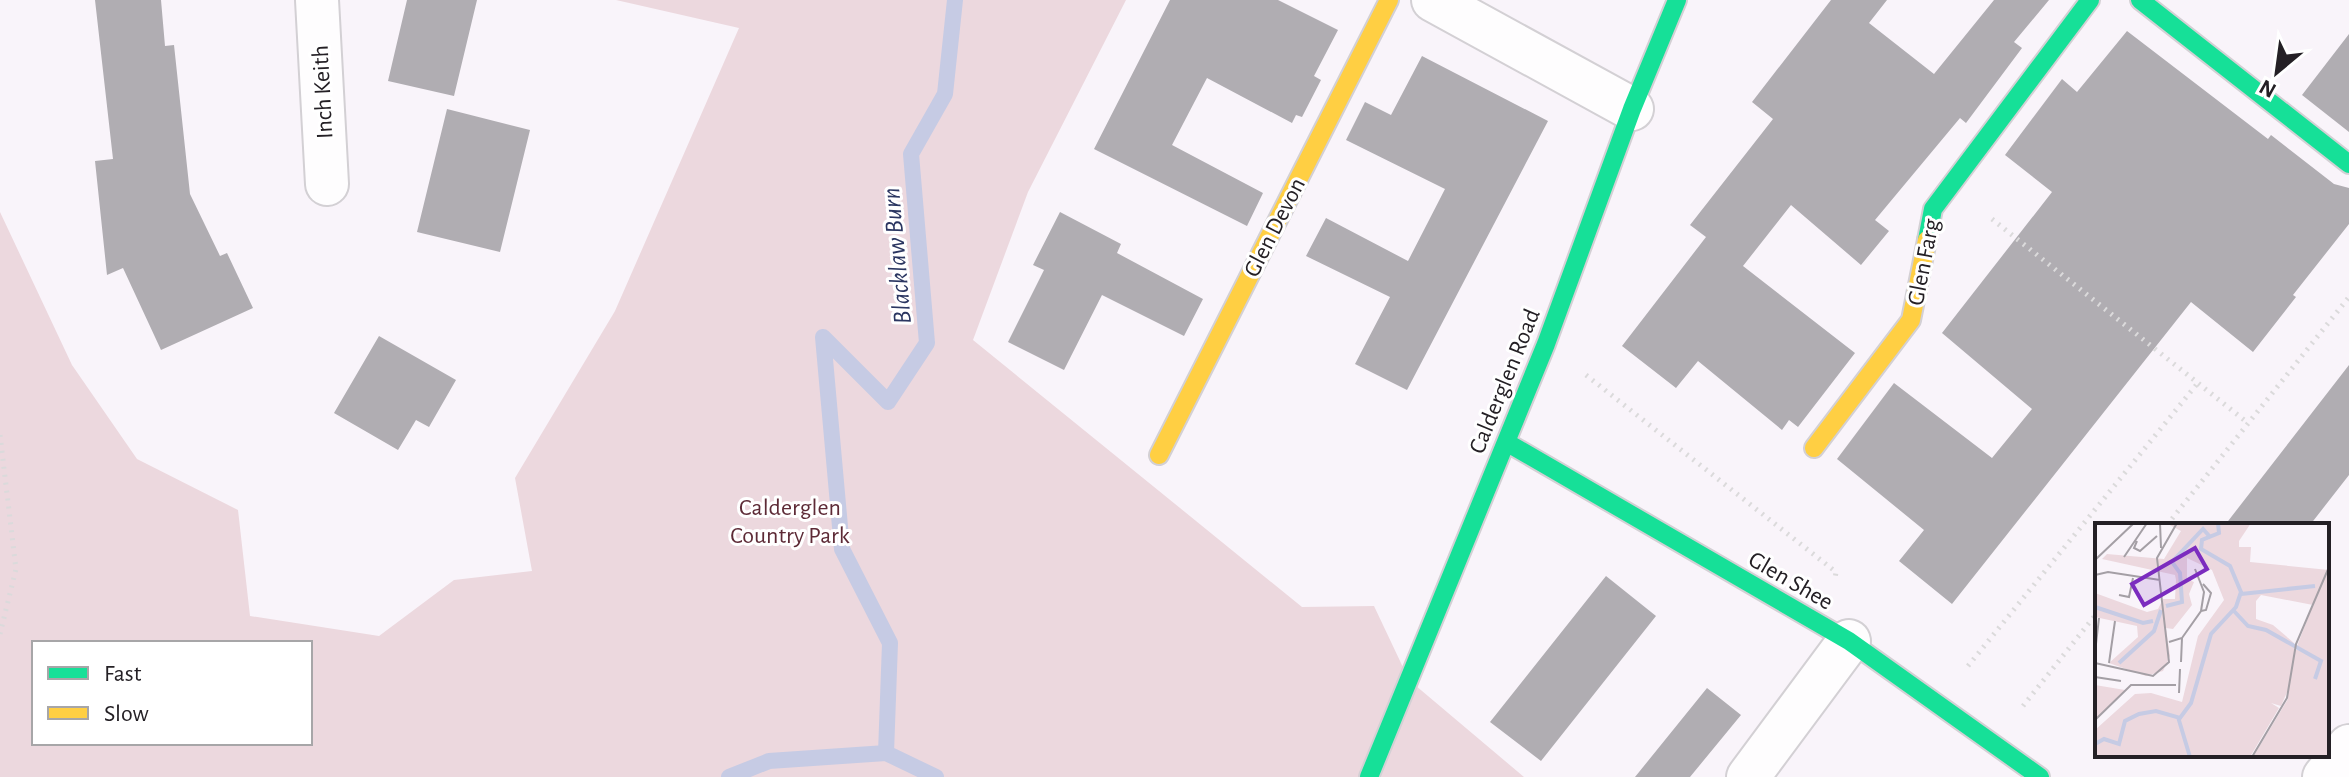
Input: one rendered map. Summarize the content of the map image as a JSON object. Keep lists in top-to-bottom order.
{
  "streets": {
    "street": [
      "Inch Keith",
      "Glen Devon",
      "Glen Farg",
      "Calderglen Road",
      "Glen Shee"
    ]
  },
  "crossings": [
    ["Calderglen Road", "Glen Shee"]
  ],
  "water": ["Blacklaw Burn"],
  "parks": ["Calderglen Country Park"],
  "legend": ["Fast", "Slow"],
  "north": "bottom left"
}
